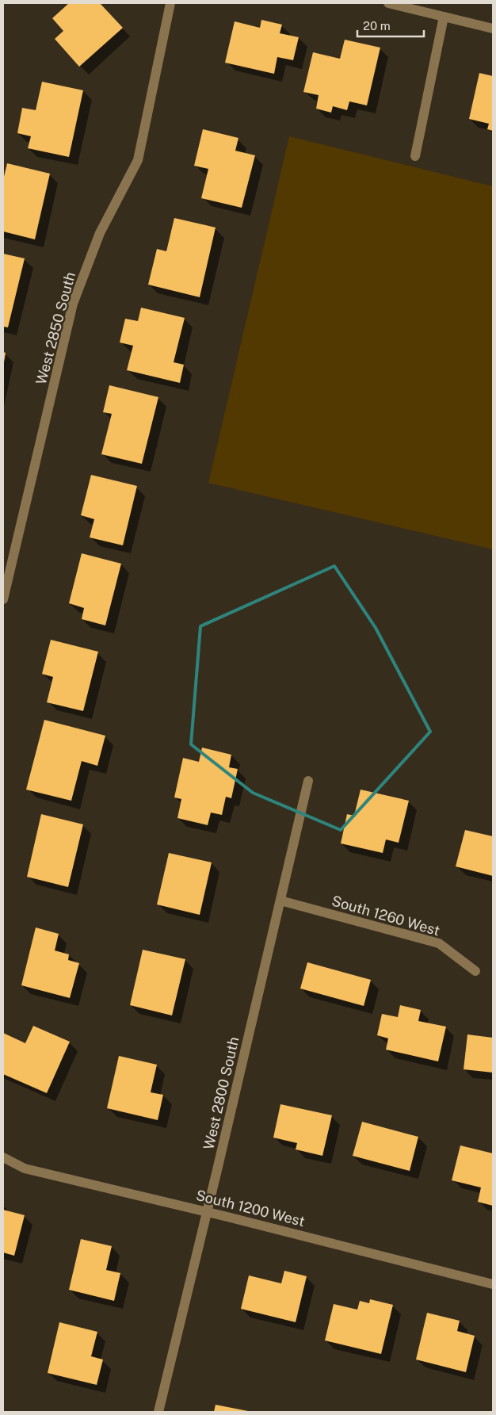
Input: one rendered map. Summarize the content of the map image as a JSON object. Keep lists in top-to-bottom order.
{
  "streets": {
    "street": [
      "West 2850 South",
      "South 1260 West",
      "West 2800 South",
      "South 1200 West"
    ]
  },
  "crossings": [
    ["South 1260 West", "West 2800 South"],
    ["West 2800 South", "South 1200 West"]
  ],
  "scale_bar": "20 m"
}
